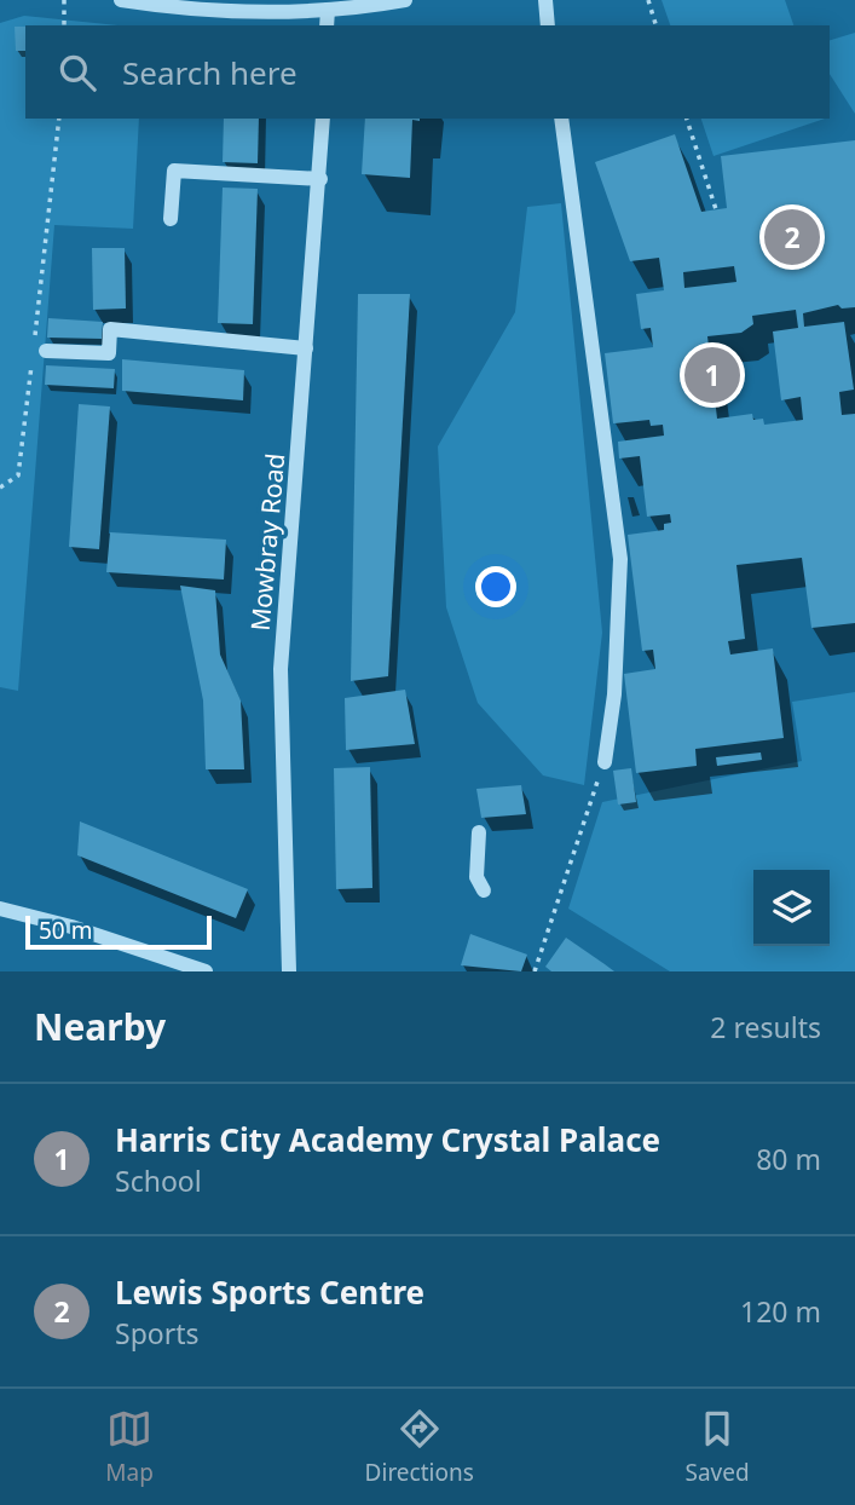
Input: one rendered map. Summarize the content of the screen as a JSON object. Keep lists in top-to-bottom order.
{
  "streets": {
    "street": ["Mowbray Road"]
  },
  "scale_bar": "50 m",
  "page": {
    "search": "Search here",
    "pins": ["2", "1"],
    "scale": "50 m",
    "heading": ["Nearby", "2 results"],
    "list": [
      {
        "mark": "1",
        "name": "Harris City Academy Crystal Palace",
        "note": "School",
        "value": "80 m"
      },
      {
        "mark": "2",
        "name": "Lewis Sports Centre",
        "note": "Sports",
        "value": "120 m"
      }
    ],
    "nav": ["Map", "Directions", "Saved"]
  }
}
